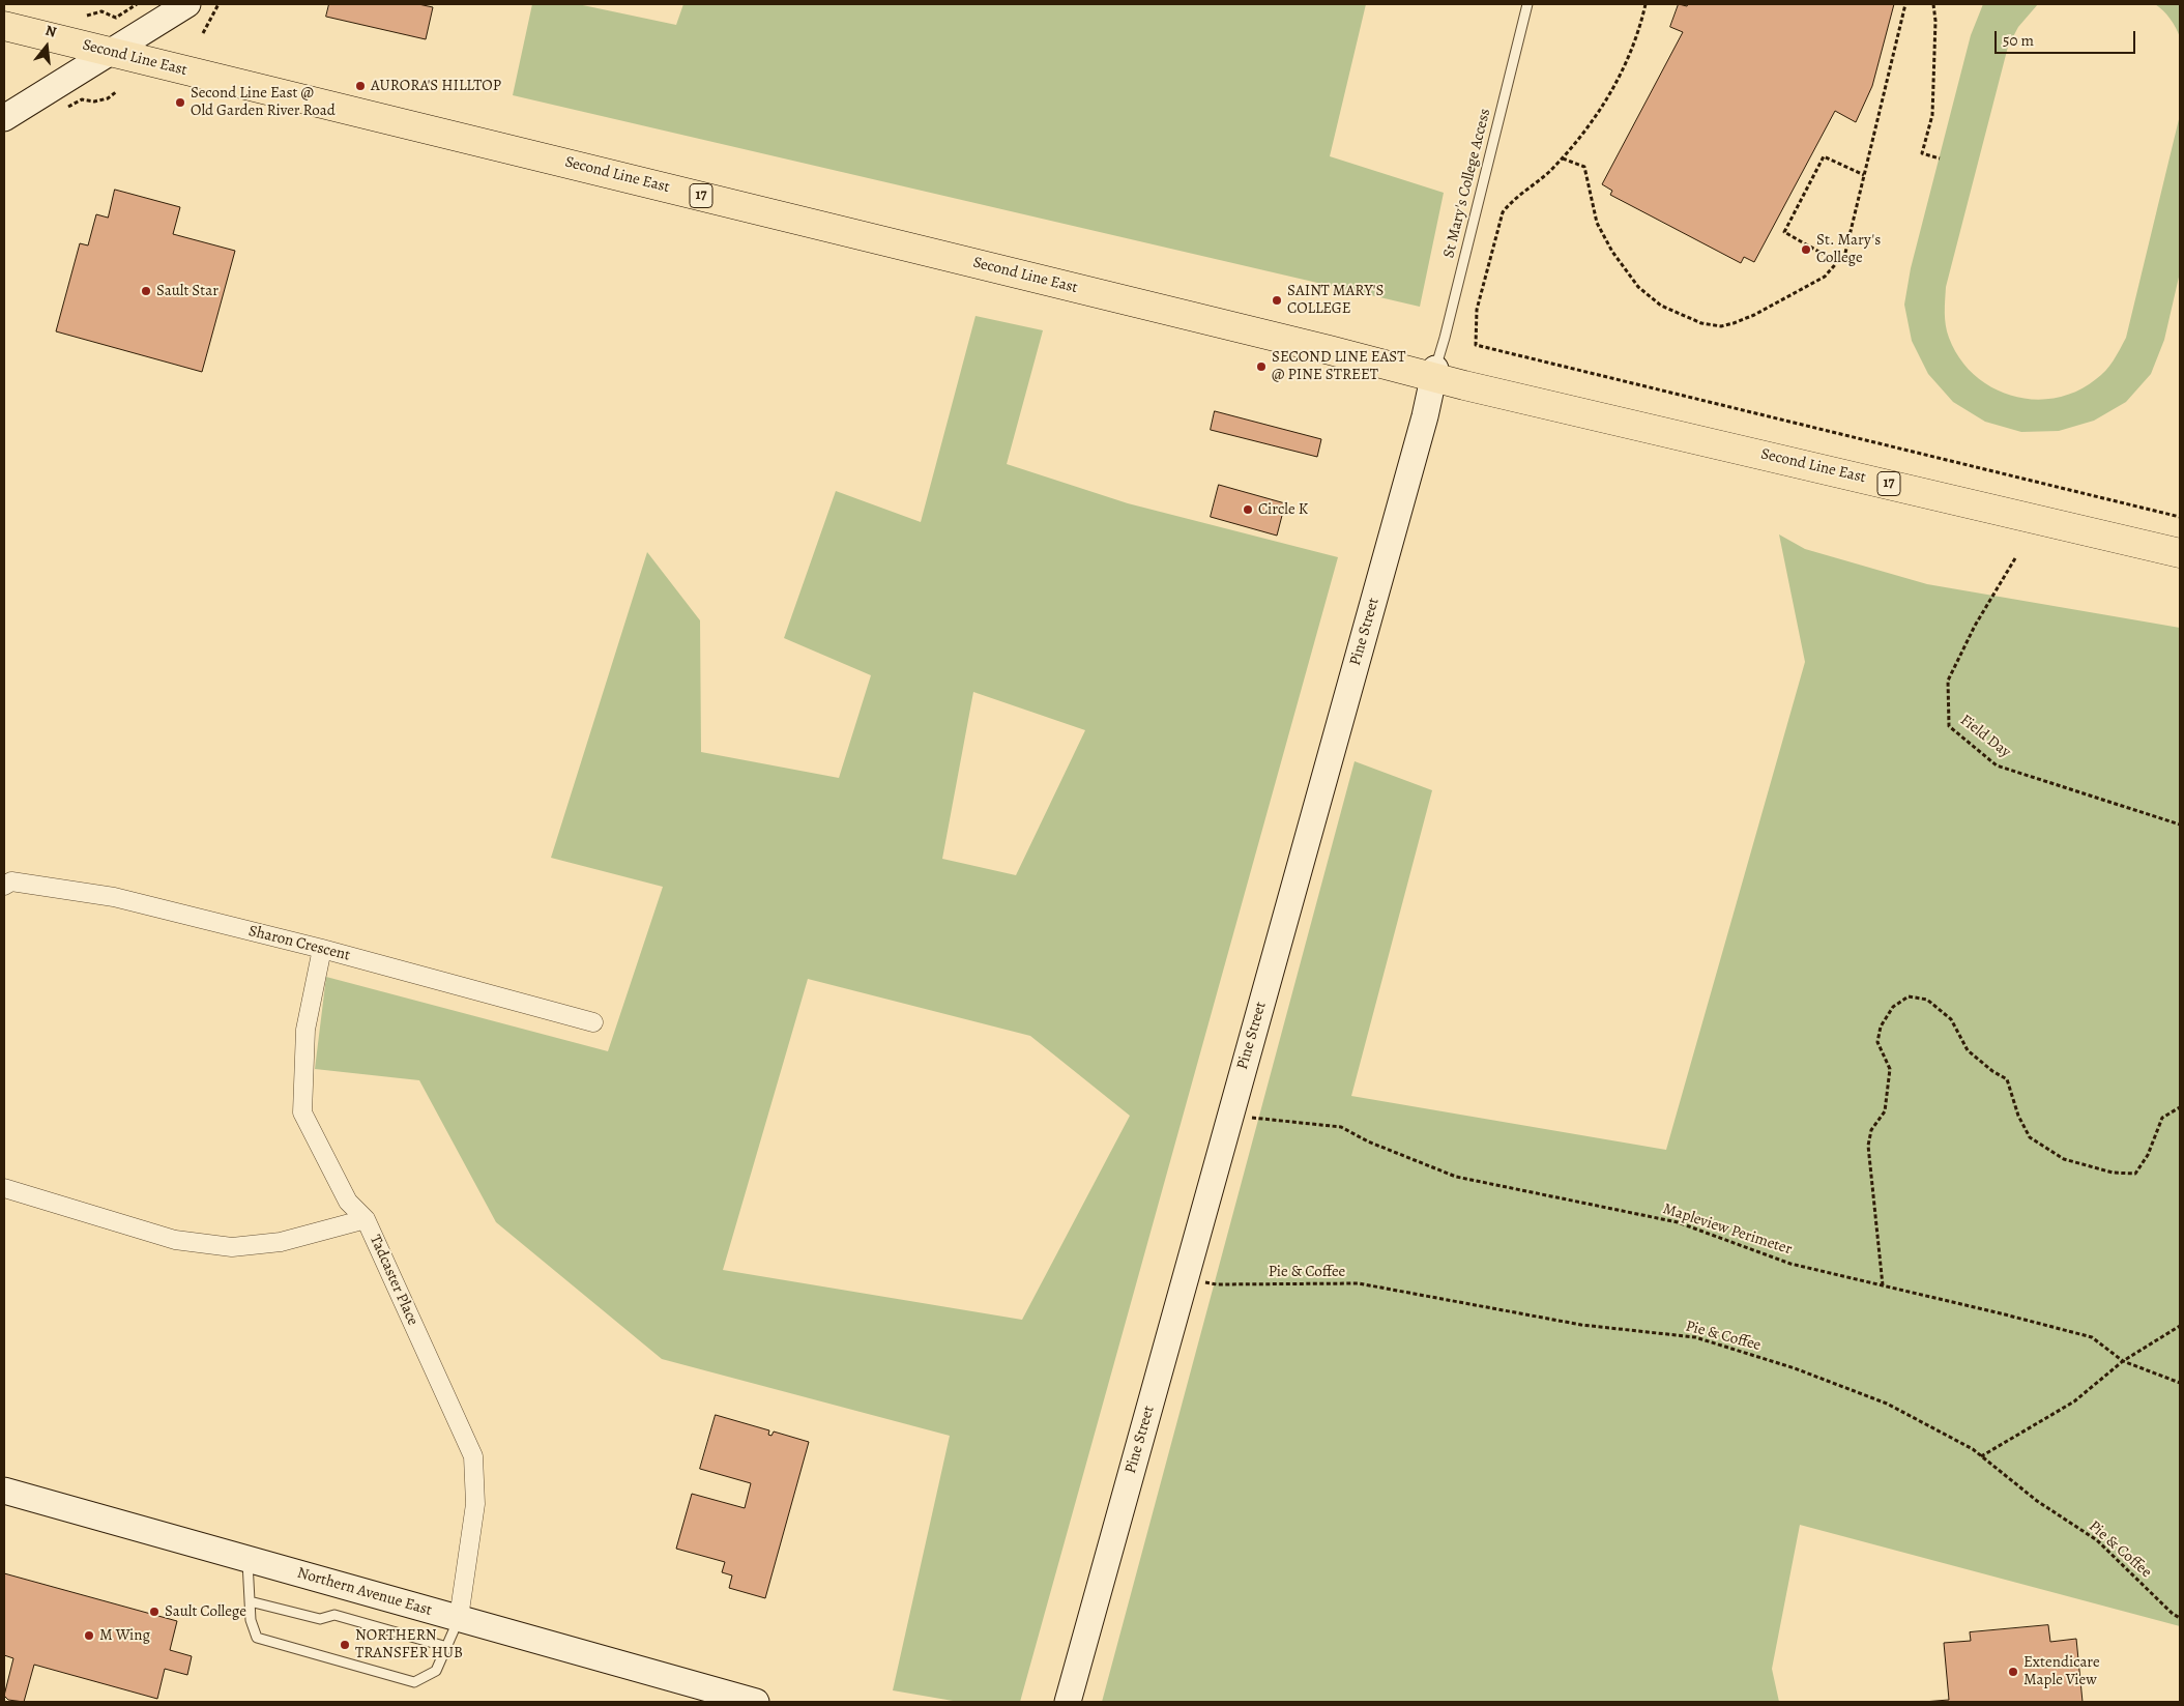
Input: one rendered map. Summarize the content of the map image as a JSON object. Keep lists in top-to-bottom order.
{
  "streets": {
    "highway": ["Second Line East", "17"],
    "street": [
      "Pine Street",
      "Sharon Crescent",
      "Tadcaster Place",
      "Northern Avenue East"
    ],
    "lane": ["St Mary's College Access"],
    "path": ["Field Day", "Mapleview Perimeter", "Pie & Coffee"]
  },
  "crossings": [
    ["Second Line East", "St Mary's College Access"],
    ["Second Line East", "Pine Street"],
    ["St Mary's College Access", "Pine Street"],
    ["Pine Street", "Mapleview Perimeter"],
    ["Pine Street", "Pie & Coffee"],
    ["Sharon Crescent", "Tadcaster Place"],
    ["Tadcaster Place", "Northern Avenue East"]
  ],
  "places": [
    "AURORA'S HILLTOP",
    "Second Line East @ Old Garden River Road",
    "St. Mary's College",
    "Sault Star",
    "SAINT MARY'S COLLEGE",
    "SECOND LINE EAST @ PINE STREET",
    "Circle K",
    "Sault College",
    "M Wing",
    "NORTHERN TRANSFER HUB",
    "Extendicare Maple View"
  ],
  "scale_bar": "50 m",
  "north": "top"
}
